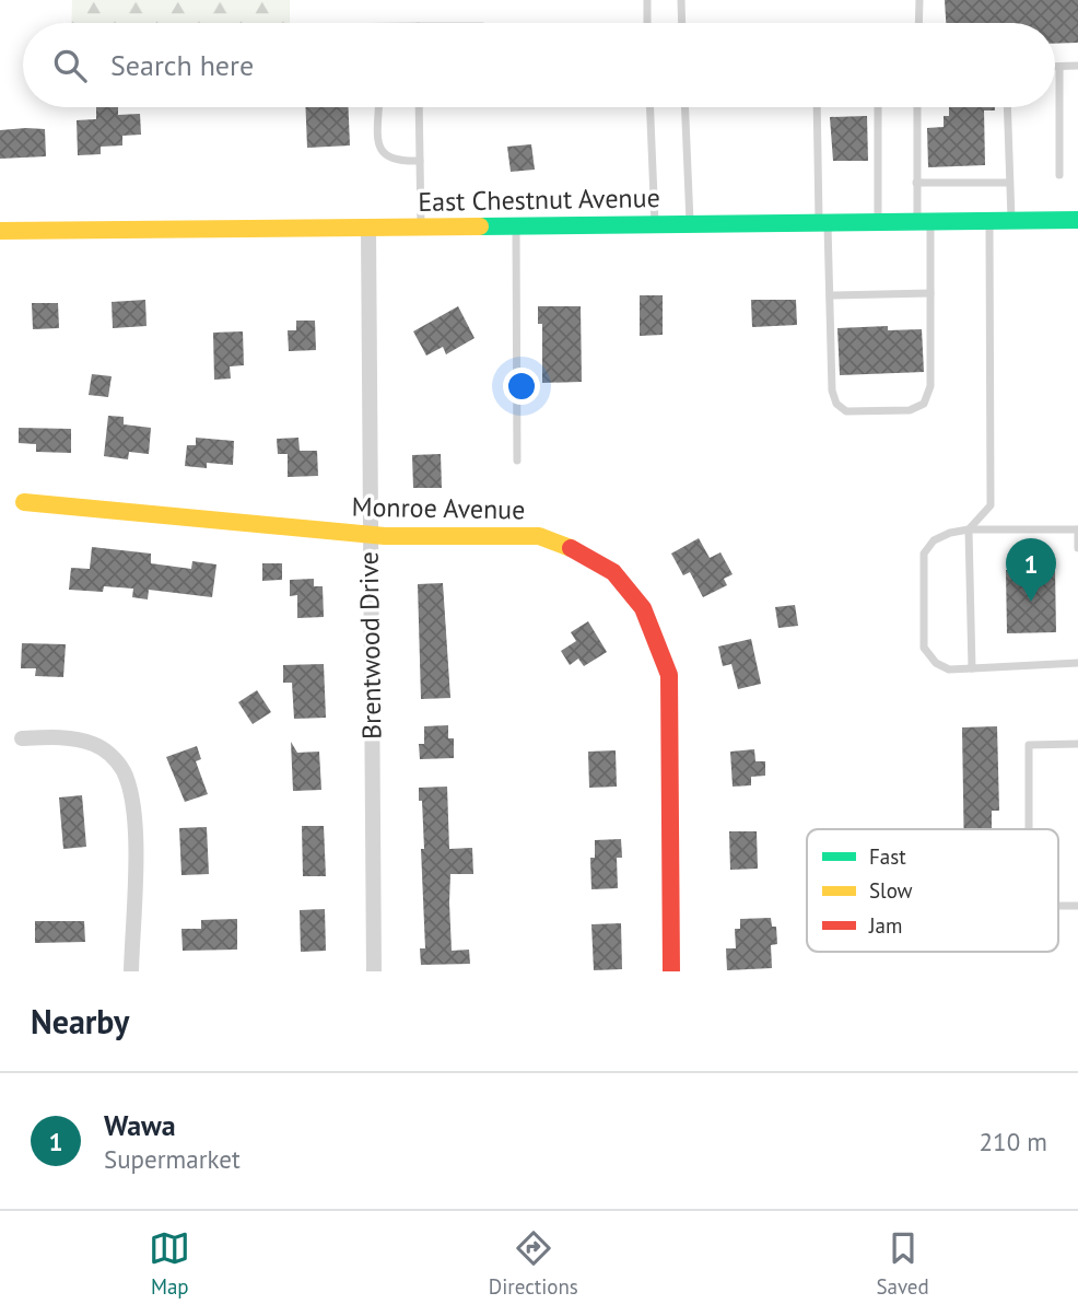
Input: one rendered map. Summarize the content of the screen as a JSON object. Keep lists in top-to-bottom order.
{
  "streets": {
    "street": ["East Chestnut Avenue", "Monroe Avenue", "Brentwood Drive"]
  },
  "crossings": [
    ["East Chestnut Avenue", "Brentwood Drive"],
    ["Monroe Avenue", "Brentwood Drive"]
  ],
  "legend": ["Fast", "Slow", "Jam"],
  "page": {
    "search": "Search here",
    "pins": "1",
    "heading": "Nearby",
    "list": [
      {
        "mark": "1",
        "name": "Wawa",
        "note": "Supermarket",
        "value": "210 m"
      }
    ],
    "nav": ["Map", "Directions", "Saved"]
  }
}
